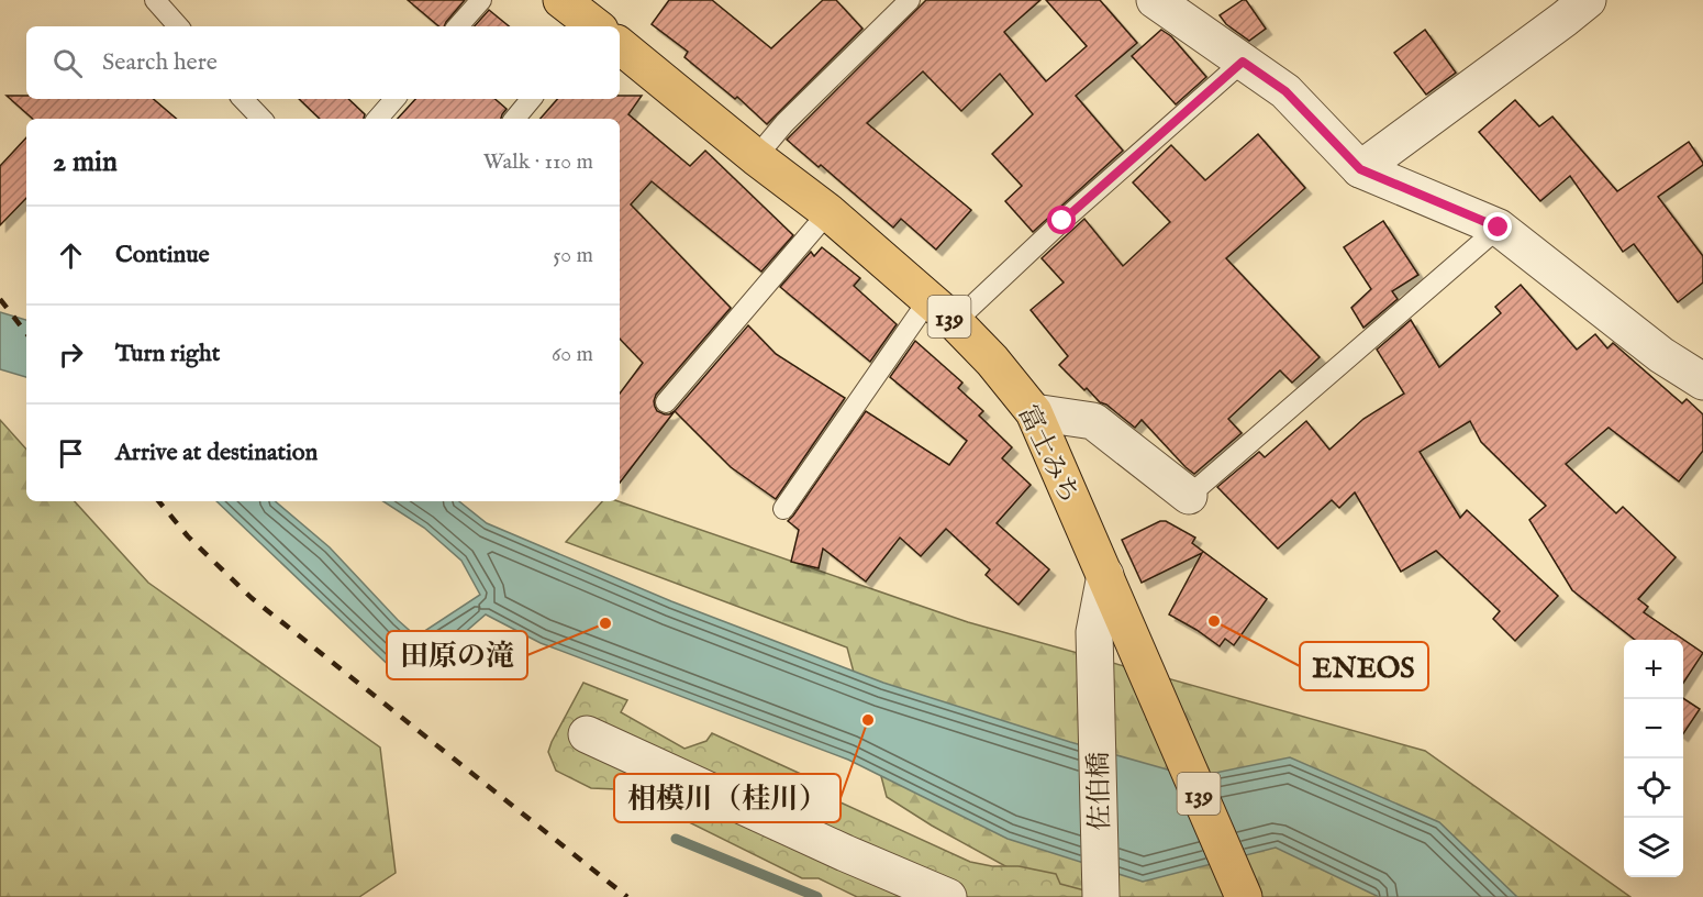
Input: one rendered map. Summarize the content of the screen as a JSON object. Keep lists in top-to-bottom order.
{
  "streets": {
    "highway": ["139", "富士みち"],
    "street": ["佐伯橋"]
  },
  "crossings": [
    ["富士みち", "佐伯橋"]
  ],
  "places": ["ENEOS", "田原の滝", "相模川（桂川）"],
  "page": {
    "search": "Search here",
    "heading": ["2 min", "Walk · 110 m"],
    "list": [
      ["Continue", "50 m"],
      ["Turn right", "60 m"],
      "Arrive at destination"
    ],
    "map_buttons": ["+", "−"]
  }
}
